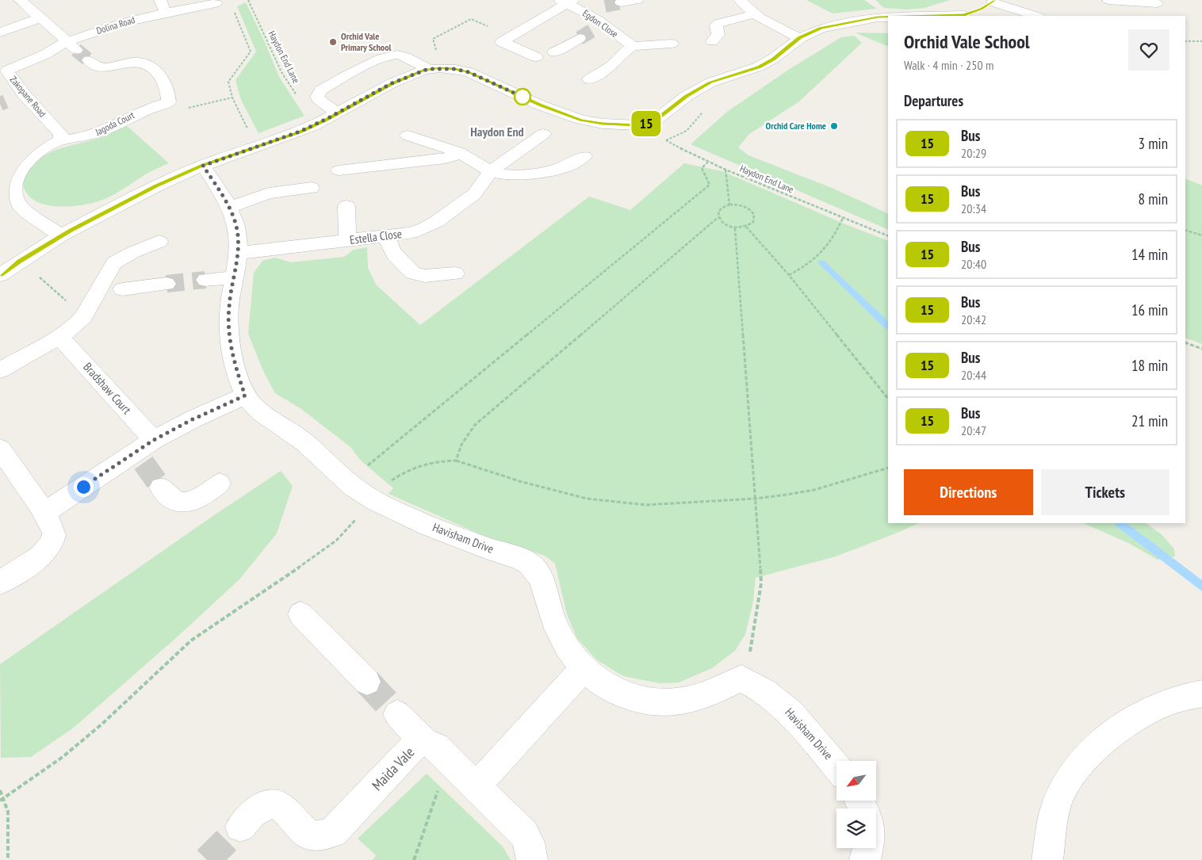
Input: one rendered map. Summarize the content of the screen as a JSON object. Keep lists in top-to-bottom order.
{
  "streets": {
    "street": [
      "Egdon Close",
      "Dolina Road",
      "Zakopane Road",
      "Jagoda Court",
      "Estella Close",
      "Bradshaw Court",
      "Havisham Drive",
      "Maida Vale"
    ],
    "path": ["Haydon End Lane"]
  },
  "crossings": [
    ["Dolina Road", "Zakopane Road"],
    ["Zakopane Road", "Jagoda Court"],
    ["Estella Close", "Havisham Drive"]
  ],
  "districts": ["Haydon End"],
  "places": ["Orchid Vale Primary School", "Orchid Care Home"],
  "lines": ["bus line 15"],
  "north": "bottom left",
  "page": {
    "on_map": "15",
    "heading": [
      ["Orchid Vale School", "Walk · 4 min · 250 m"],
      "Departures"
    ],
    "list": [
      {
        "mark": "15",
        "name": "Bus",
        "note": "20:29",
        "value": "3 min"
      },
      {
        "mark": "15",
        "name": "Bus",
        "note": "20:34",
        "value": "8 min"
      },
      {
        "mark": "15",
        "name": "Bus",
        "note": "20:40",
        "value": "14 min"
      },
      {
        "mark": "15",
        "name": "Bus",
        "note": "20:42",
        "value": "16 min"
      },
      {
        "mark": "15",
        "name": "Bus",
        "note": "20:44",
        "value": "18 min"
      },
      {
        "mark": "15",
        "name": "Bus",
        "note": "20:47",
        "value": "21 min"
      }
    ],
    "buttons": ["Directions", "Tickets"]
  }
}
